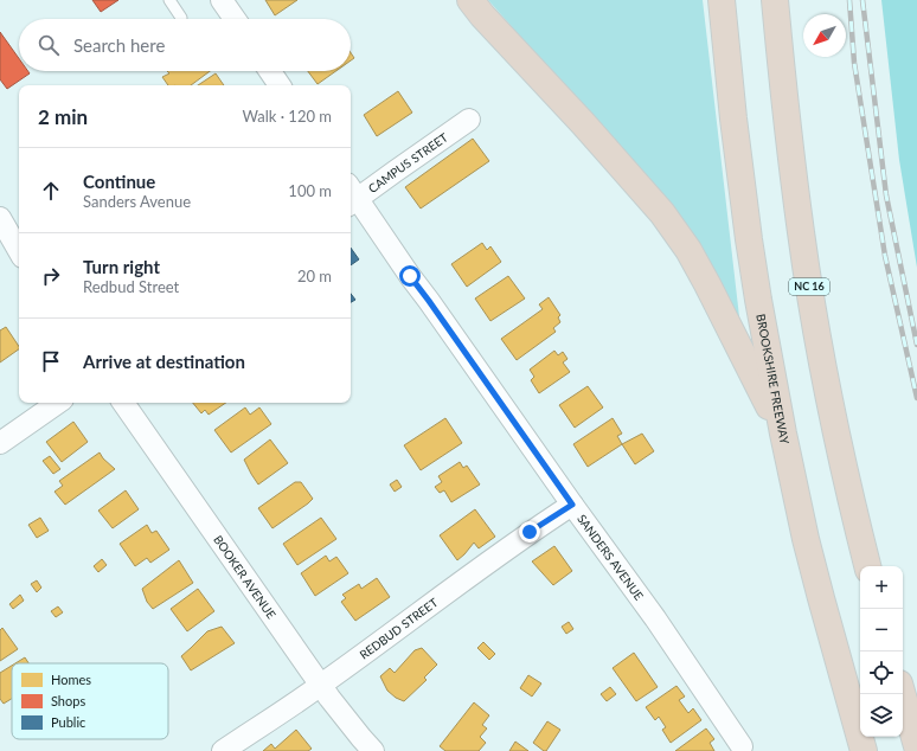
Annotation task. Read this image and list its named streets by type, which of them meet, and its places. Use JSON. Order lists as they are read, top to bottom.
{
  "streets": {
    "highway": ["NC 16", "BROOKSHIRE FREEWAY"],
    "street": [
      "CAMPUS STREET",
      "SANDERS AVENUE",
      "BOOKER AVENUE",
      "REDBUD STREET"
    ]
  },
  "crossings": [
    ["CAMPUS STREET", "SANDERS AVENUE"],
    ["SANDERS AVENUE", "REDBUD STREET"],
    ["BOOKER AVENUE", "REDBUD STREET"]
  ],
  "legend": ["Homes", "Shops", "Public"],
  "north": "bottom left",
  "page": {
    "search": "Search here",
    "heading": ["2 min", "Walk · 120 m"],
    "list": [
      ["Continue", "Sanders Avenue", "100 m"],
      ["Turn right", "Redbud Street", "20 m"],
      "Arrive at destination"
    ],
    "map_buttons": ["+", "−"]
  }
}
